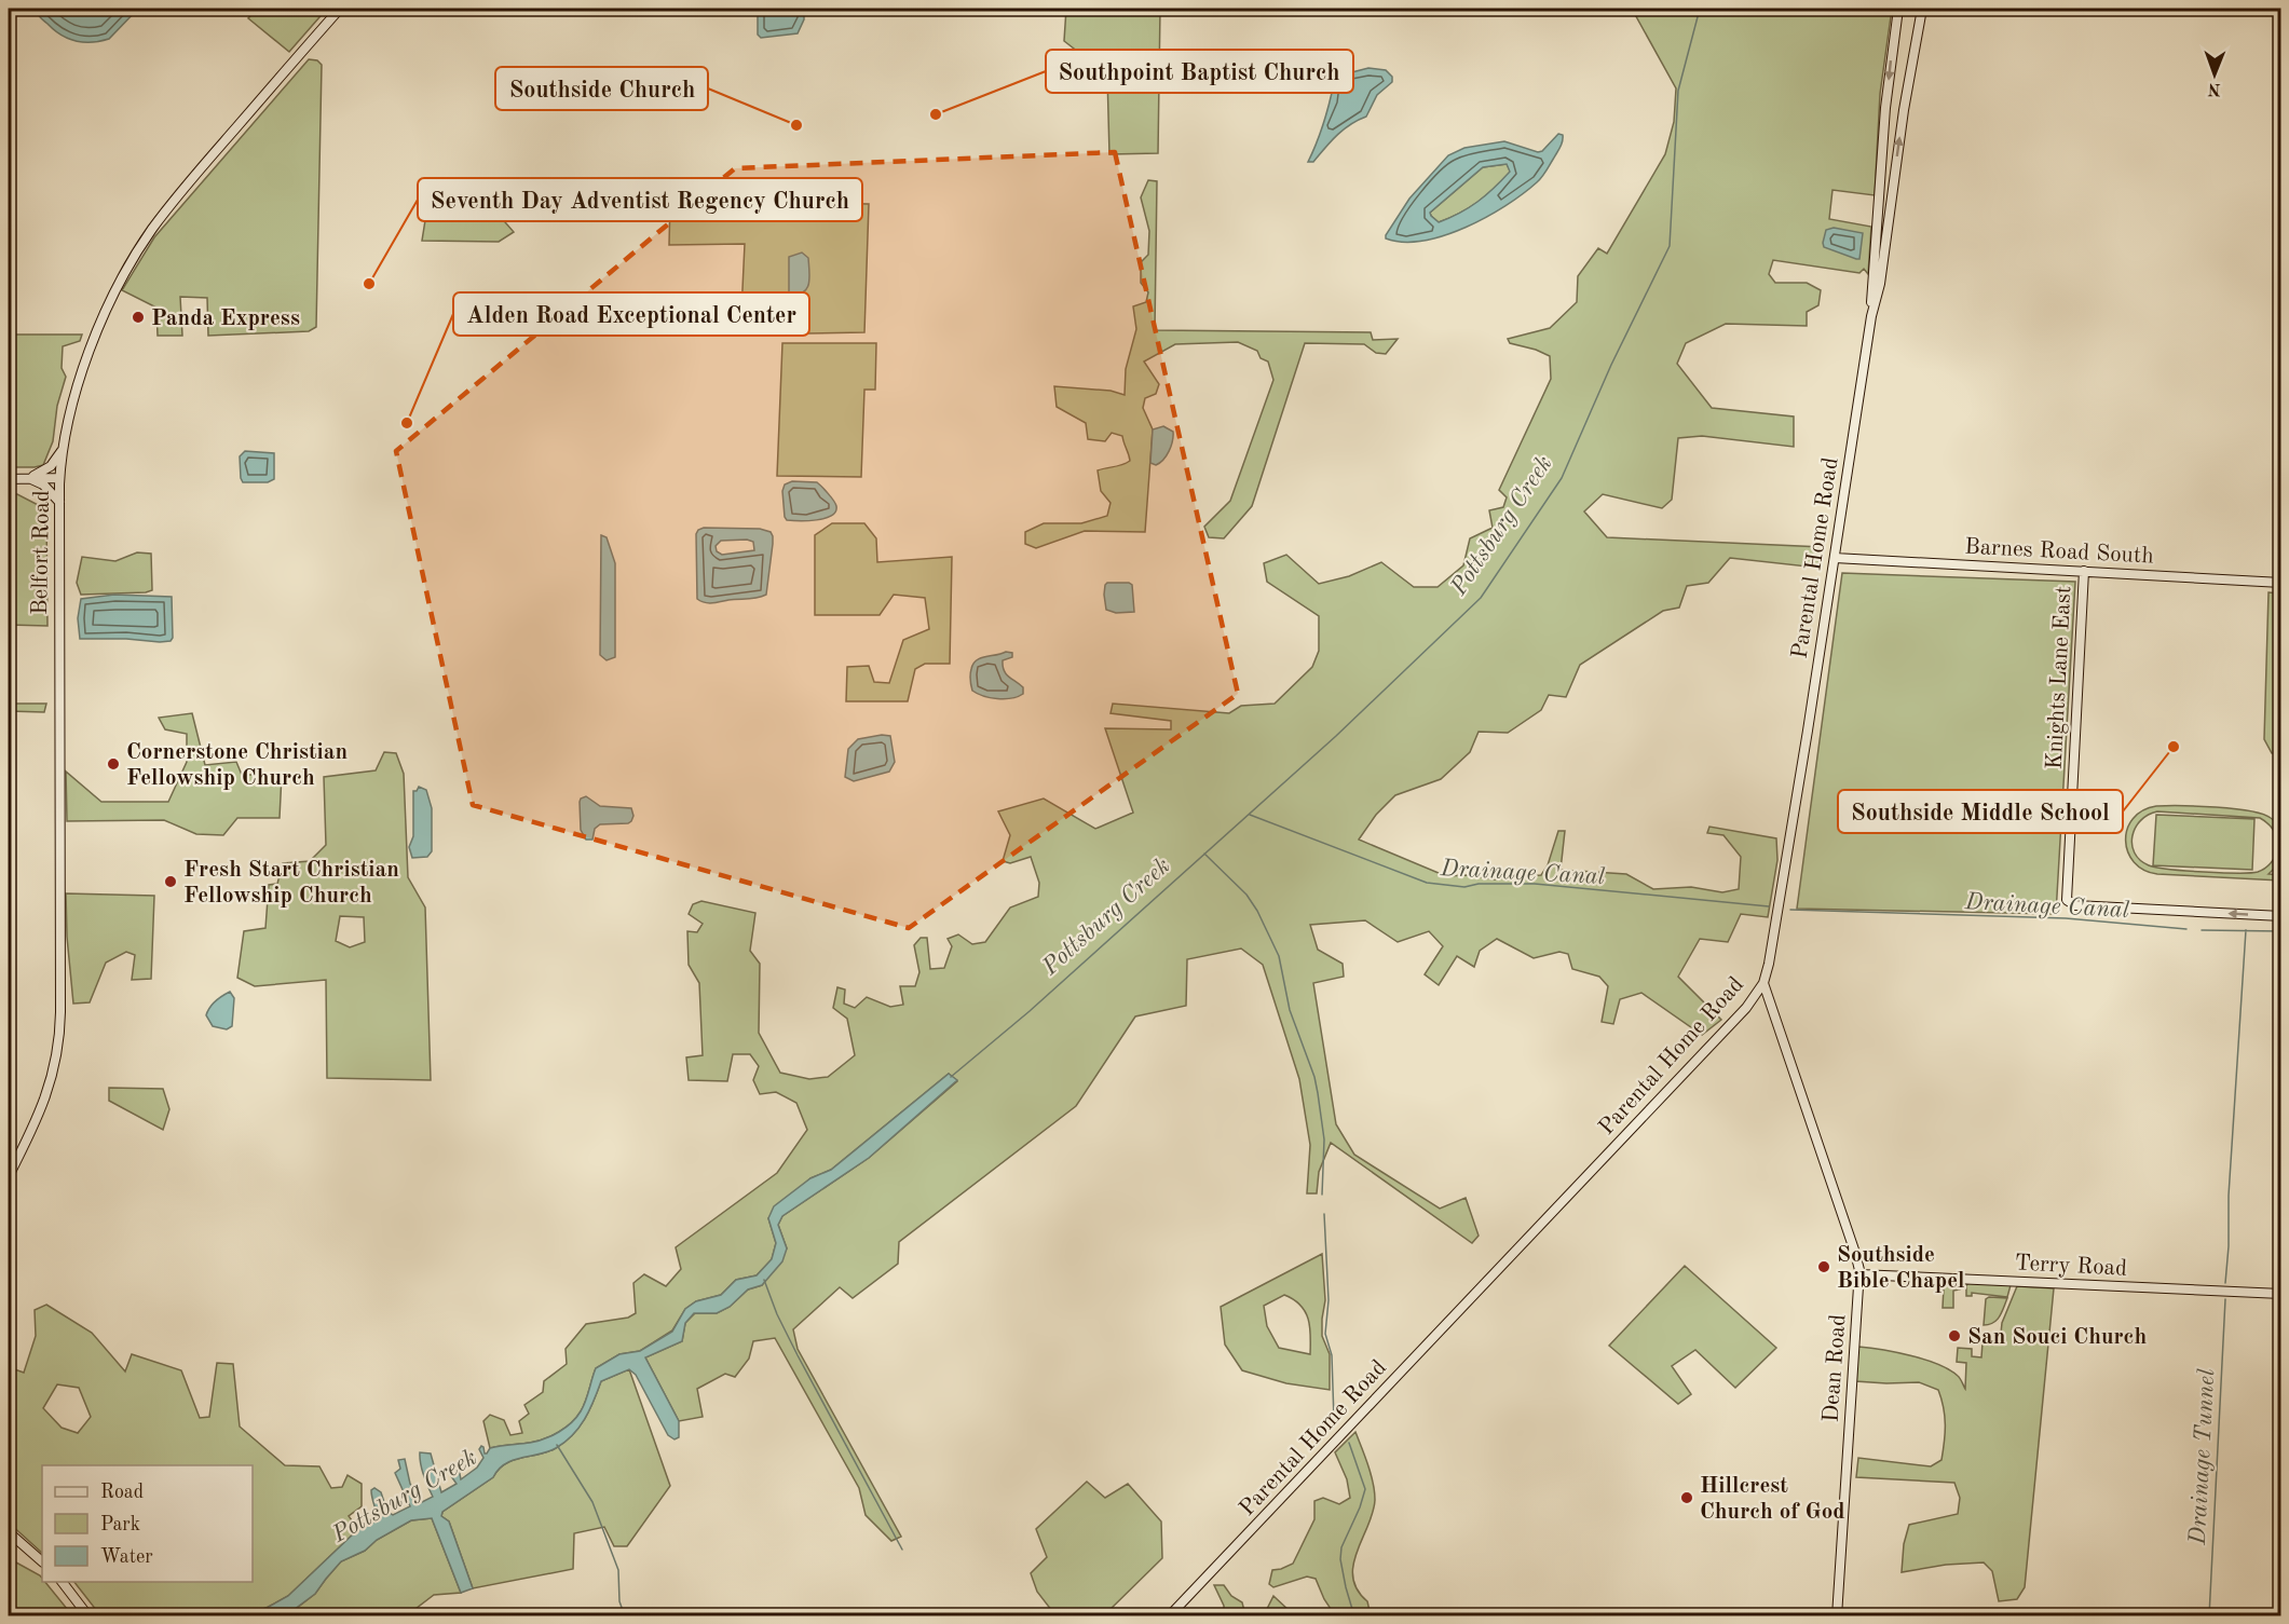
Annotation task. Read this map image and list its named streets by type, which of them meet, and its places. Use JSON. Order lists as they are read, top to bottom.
{
  "streets": {
    "street": [
      "Barnes Road South",
      "Belfort Road",
      "Parental Home Road",
      "Knights Lane East",
      "Terry Road",
      "Dean Road"
    ]
  },
  "crossings": [
    ["Barnes Road South", "Parental Home Road"],
    ["Barnes Road South", "Knights Lane East"],
    ["Parental Home Road", "Dean Road"],
    ["Terry Road", "Dean Road"]
  ],
  "water": ["Pottsburg Creek", "Drainage Canal", "Drainage Tunnel"],
  "places": [
    "Southpoint Baptist Church",
    "Southside Church",
    "Seventh Day Adventist Regency Church",
    "Panda Express",
    "Alden Road Exceptional Center",
    "Southside Middle School",
    "Cornerstone Christian Fellowship Church",
    "Fresh Start Christian Fellowship Church",
    "Southside Bible Chapel",
    "San Souci Church",
    "Hillcrest Church of God"
  ],
  "legend": ["Road", "Park", "Water"],
  "north": "bottom"
}
